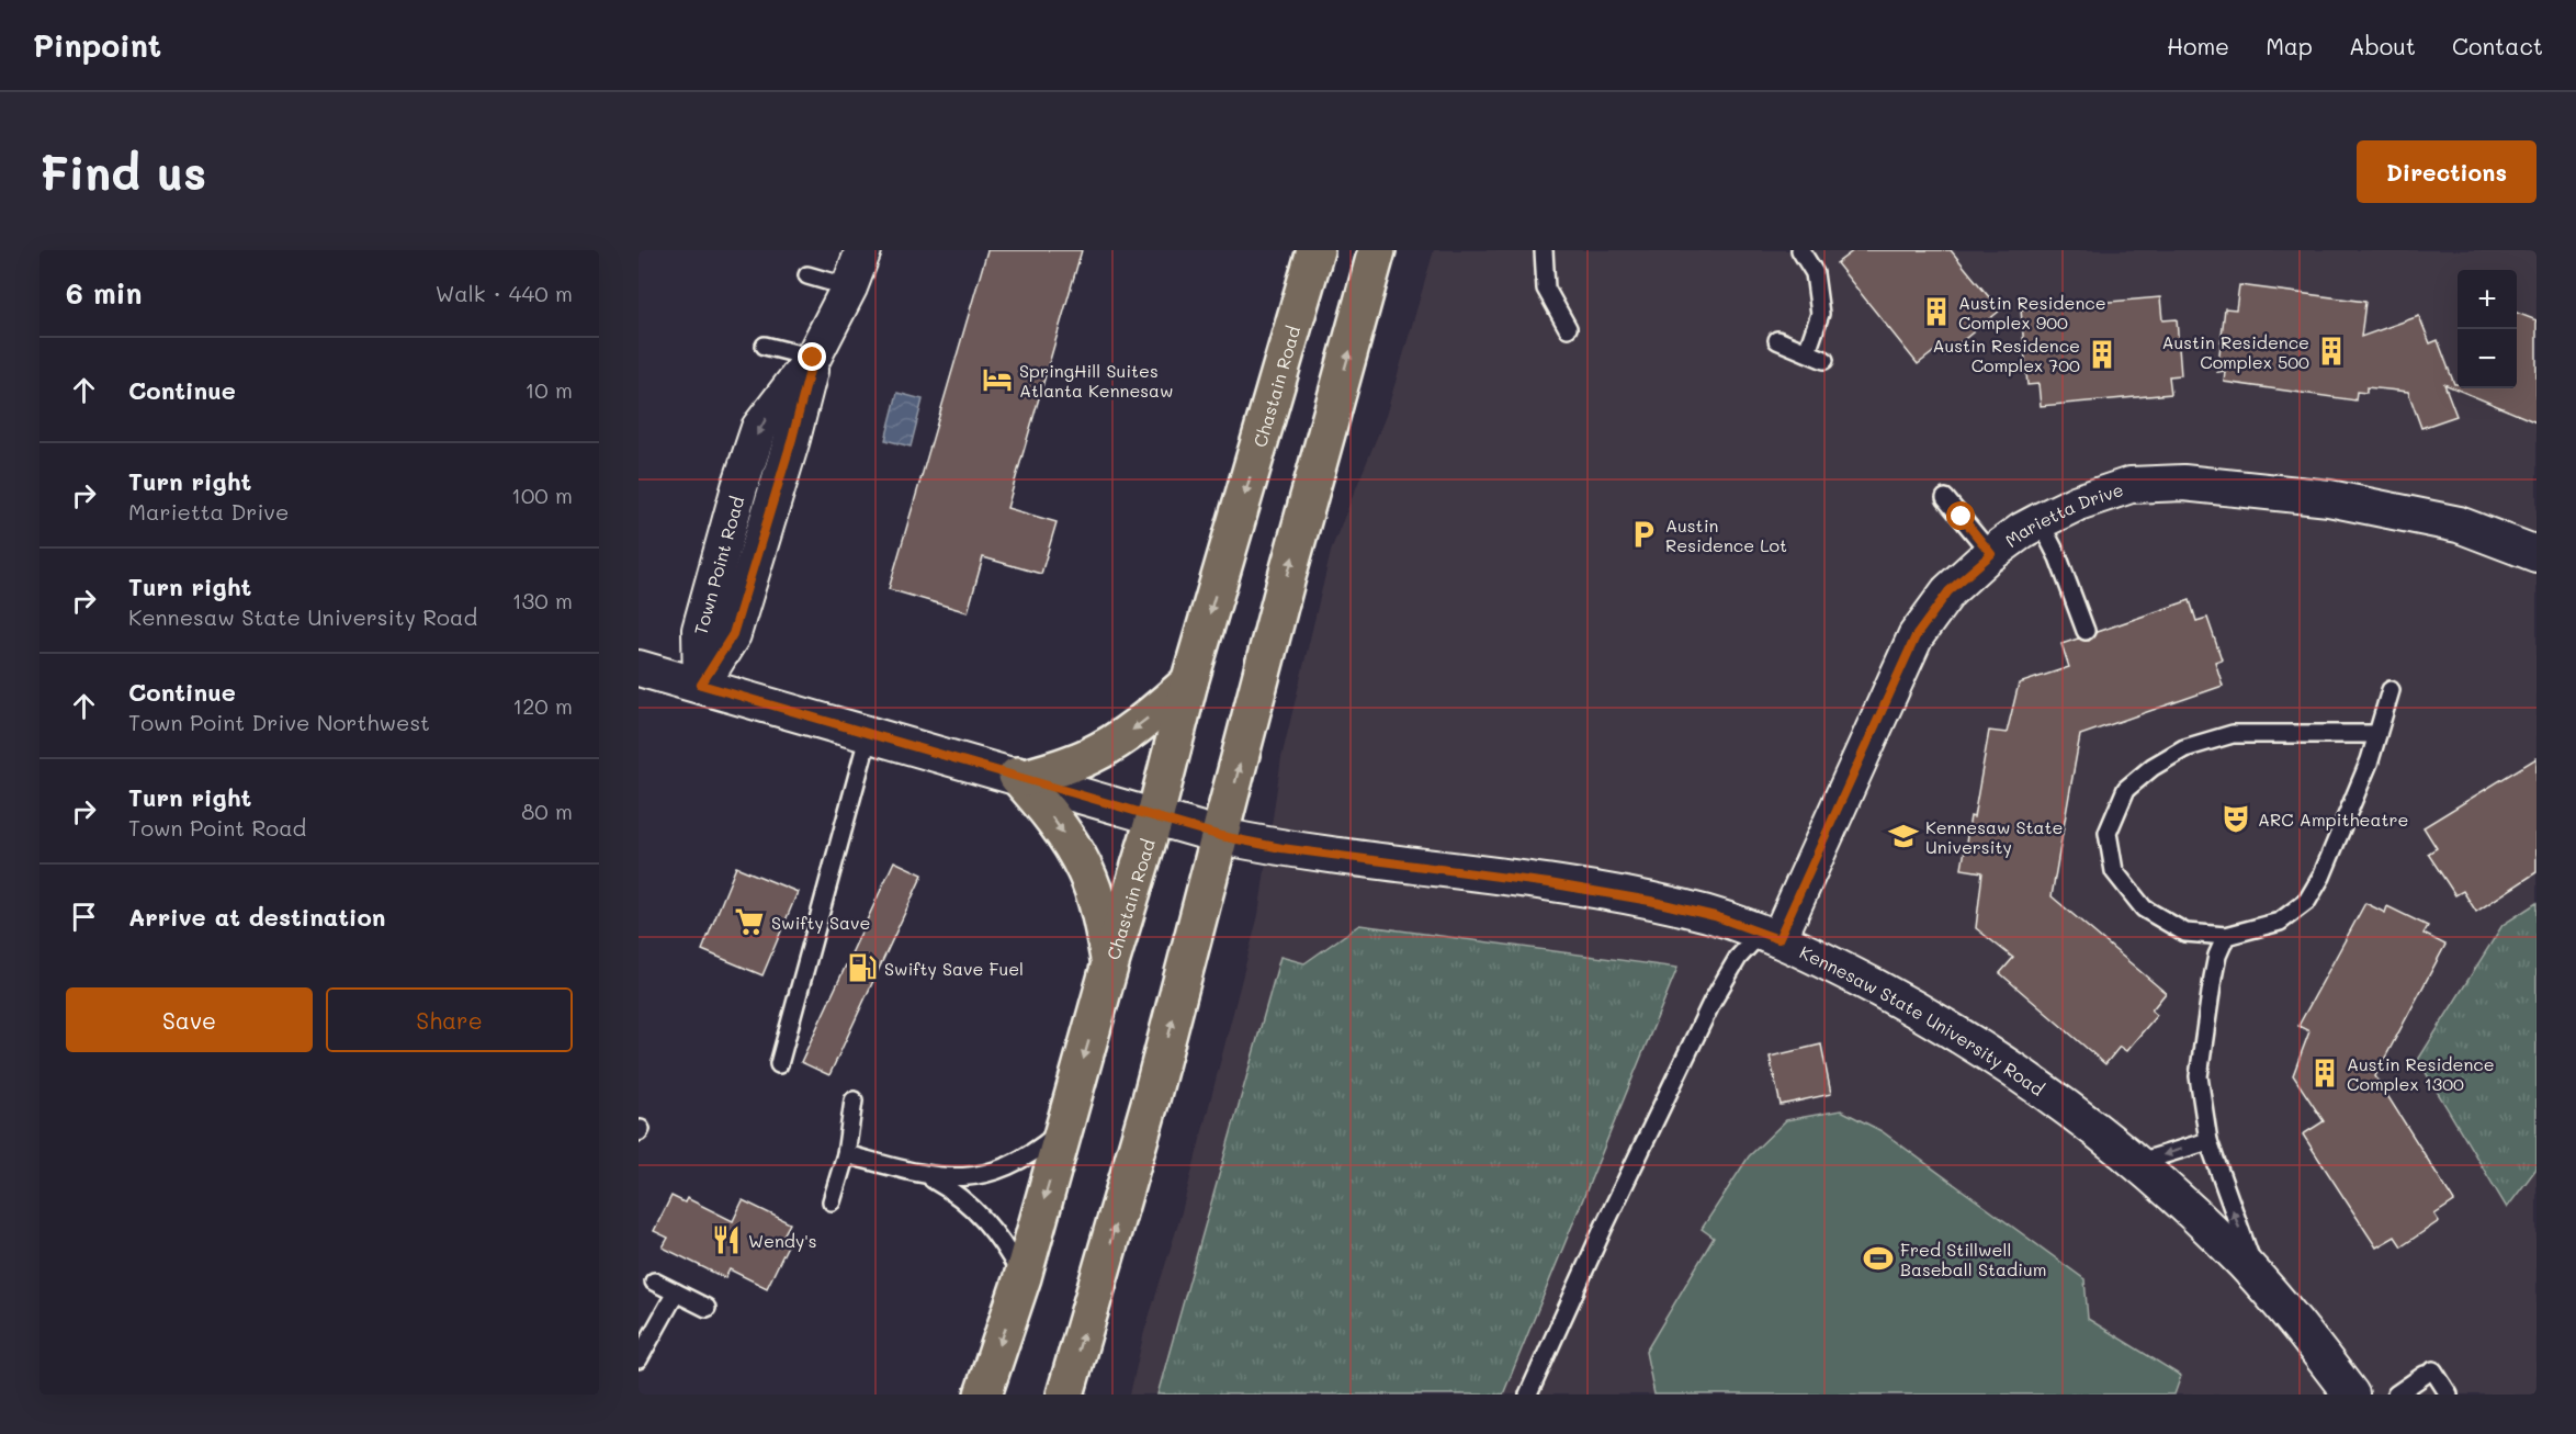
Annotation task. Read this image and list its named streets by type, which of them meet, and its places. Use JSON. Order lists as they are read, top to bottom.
{
  "streets": {
    "main road": ["Chastain Road"],
    "street": ["Marietta Drive", "Town Point Road", "Kennesaw State University Road"]
  },
  "crossings": [
    ["Chastain Road", "Kennesaw State University Road"],
    ["Marietta Drive", "Kennesaw State University Road"],
    ["Town Point Road", "Kennesaw State University Road"]
  ],
  "places": {
    "building": [
      "Austin Residence Complex 900",
      "Austin Residence Complex 500",
      "Austin Residence Complex 700",
      "Austin Residence Complex 1300"
    ],
    "hotel": ["SpringHill Suites Atlanta Kennesaw"],
    "parking": ["Austin Residence Lot"],
    "theatre": ["ARC Ampitheatre"],
    "school or university": ["Kennesaw State University"],
    "supermarket": ["Swifty Save"],
    "fuel station": ["Swifty Save Fuel"],
    "restaurant": ["Wendy's"],
    "sports": ["Fred Stillwell Baseball Stadium"]
  },
  "page": {
    "header": "Pinpoint",
    "nav": [
      "Home",
      "Map",
      "About",
      "Contact"
    ],
    "buttons": [
      "Directions",
      ["Save", "Share"]
    ],
    "title": "Find us",
    "heading": ["6 min", "Walk · 440 m"],
    "map_buttons": ["+", "−"],
    "list": [
      ["Continue", "10 m"],
      ["Turn right", "Marietta Drive", "100 m"],
      ["Turn right", "Kennesaw State University Road", "130 m"],
      ["Continue", "Town Point Drive Northwest", "120 m"],
      ["Turn right", "Town Point Road", "80 m"],
      "Arrive at destination"
    ]
  }
}
